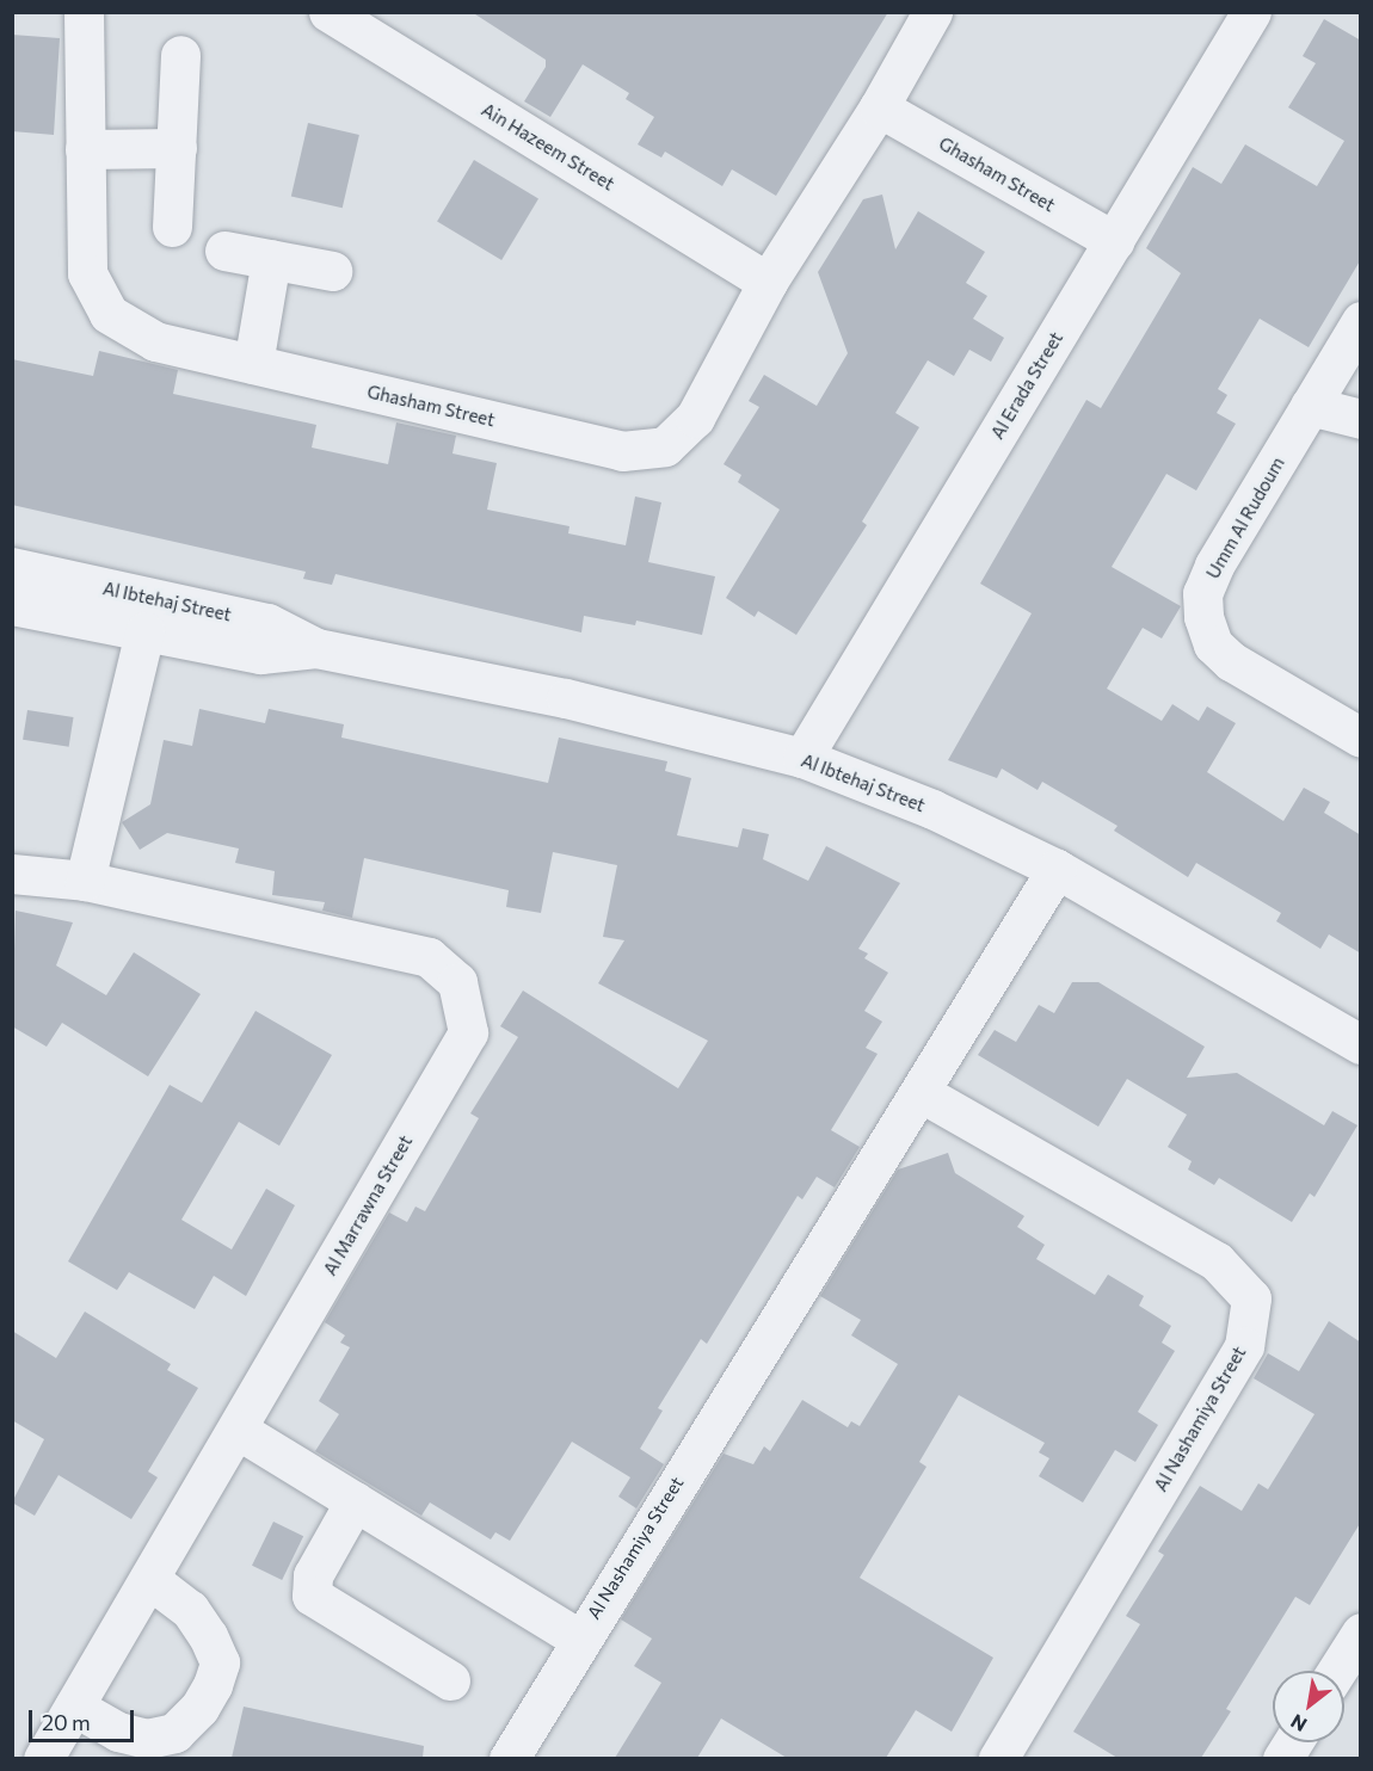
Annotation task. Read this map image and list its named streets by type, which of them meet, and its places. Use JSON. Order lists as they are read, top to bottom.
{
  "streets": {
    "street": [
      "Ain Hazeem Street",
      "Ghasham Street",
      "Al Erada Street",
      "Umm Al Rudoum",
      "Al Ibtehaj Street",
      "Al Marrawna Street",
      "Al Nashamiya Street"
    ]
  },
  "crossings": [
    ["Ain Hazeem Street", "Ghasham Street"],
    ["Ghasham Street", "Al Erada Street"],
    ["Al Erada Street", "Al Ibtehaj Street"],
    ["Al Ibtehaj Street", "Al Nashamiya Street"],
    ["Al Marrawna Street", "Al Nashamiya Street"]
  ],
  "scale_bar": "20 m",
  "north": "bottom left"
}
